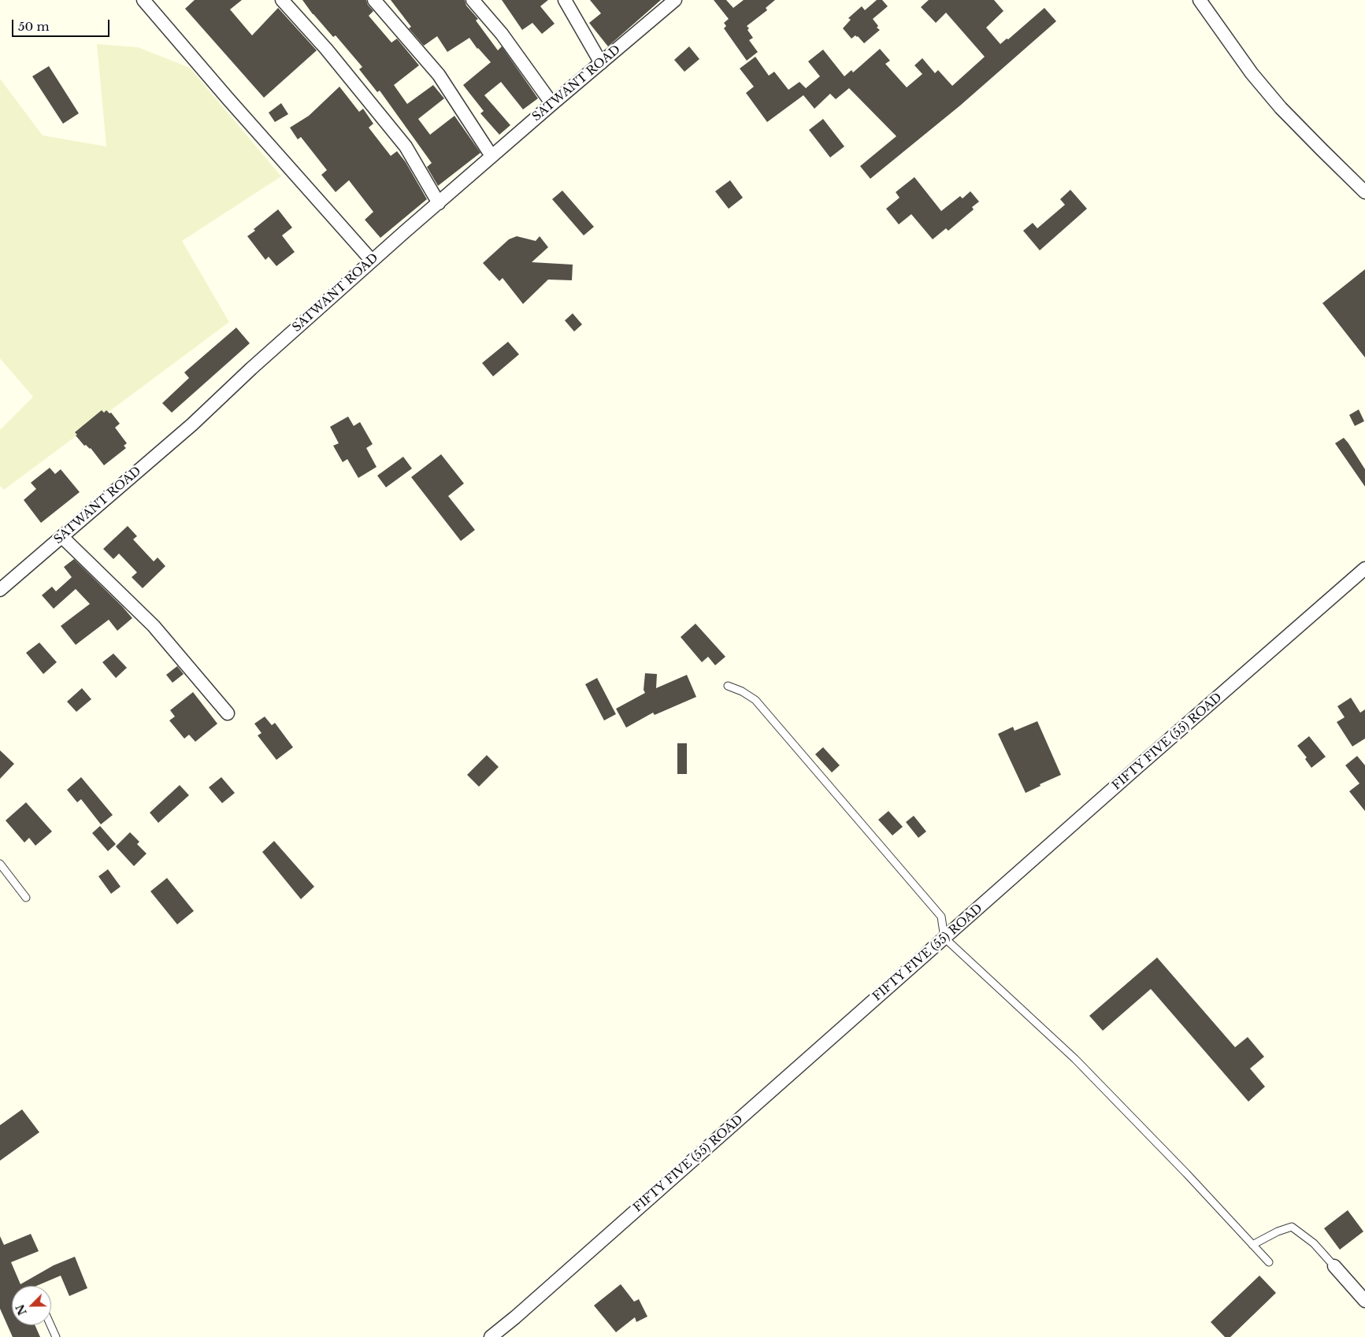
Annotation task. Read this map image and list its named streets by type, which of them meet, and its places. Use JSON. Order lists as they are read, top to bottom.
{
  "streets": {
    "street": ["SATWANT ROAD", "FIFTY FIVE (55) ROAD"]
  },
  "scale_bar": "50 m",
  "north": "bottom left"
}
